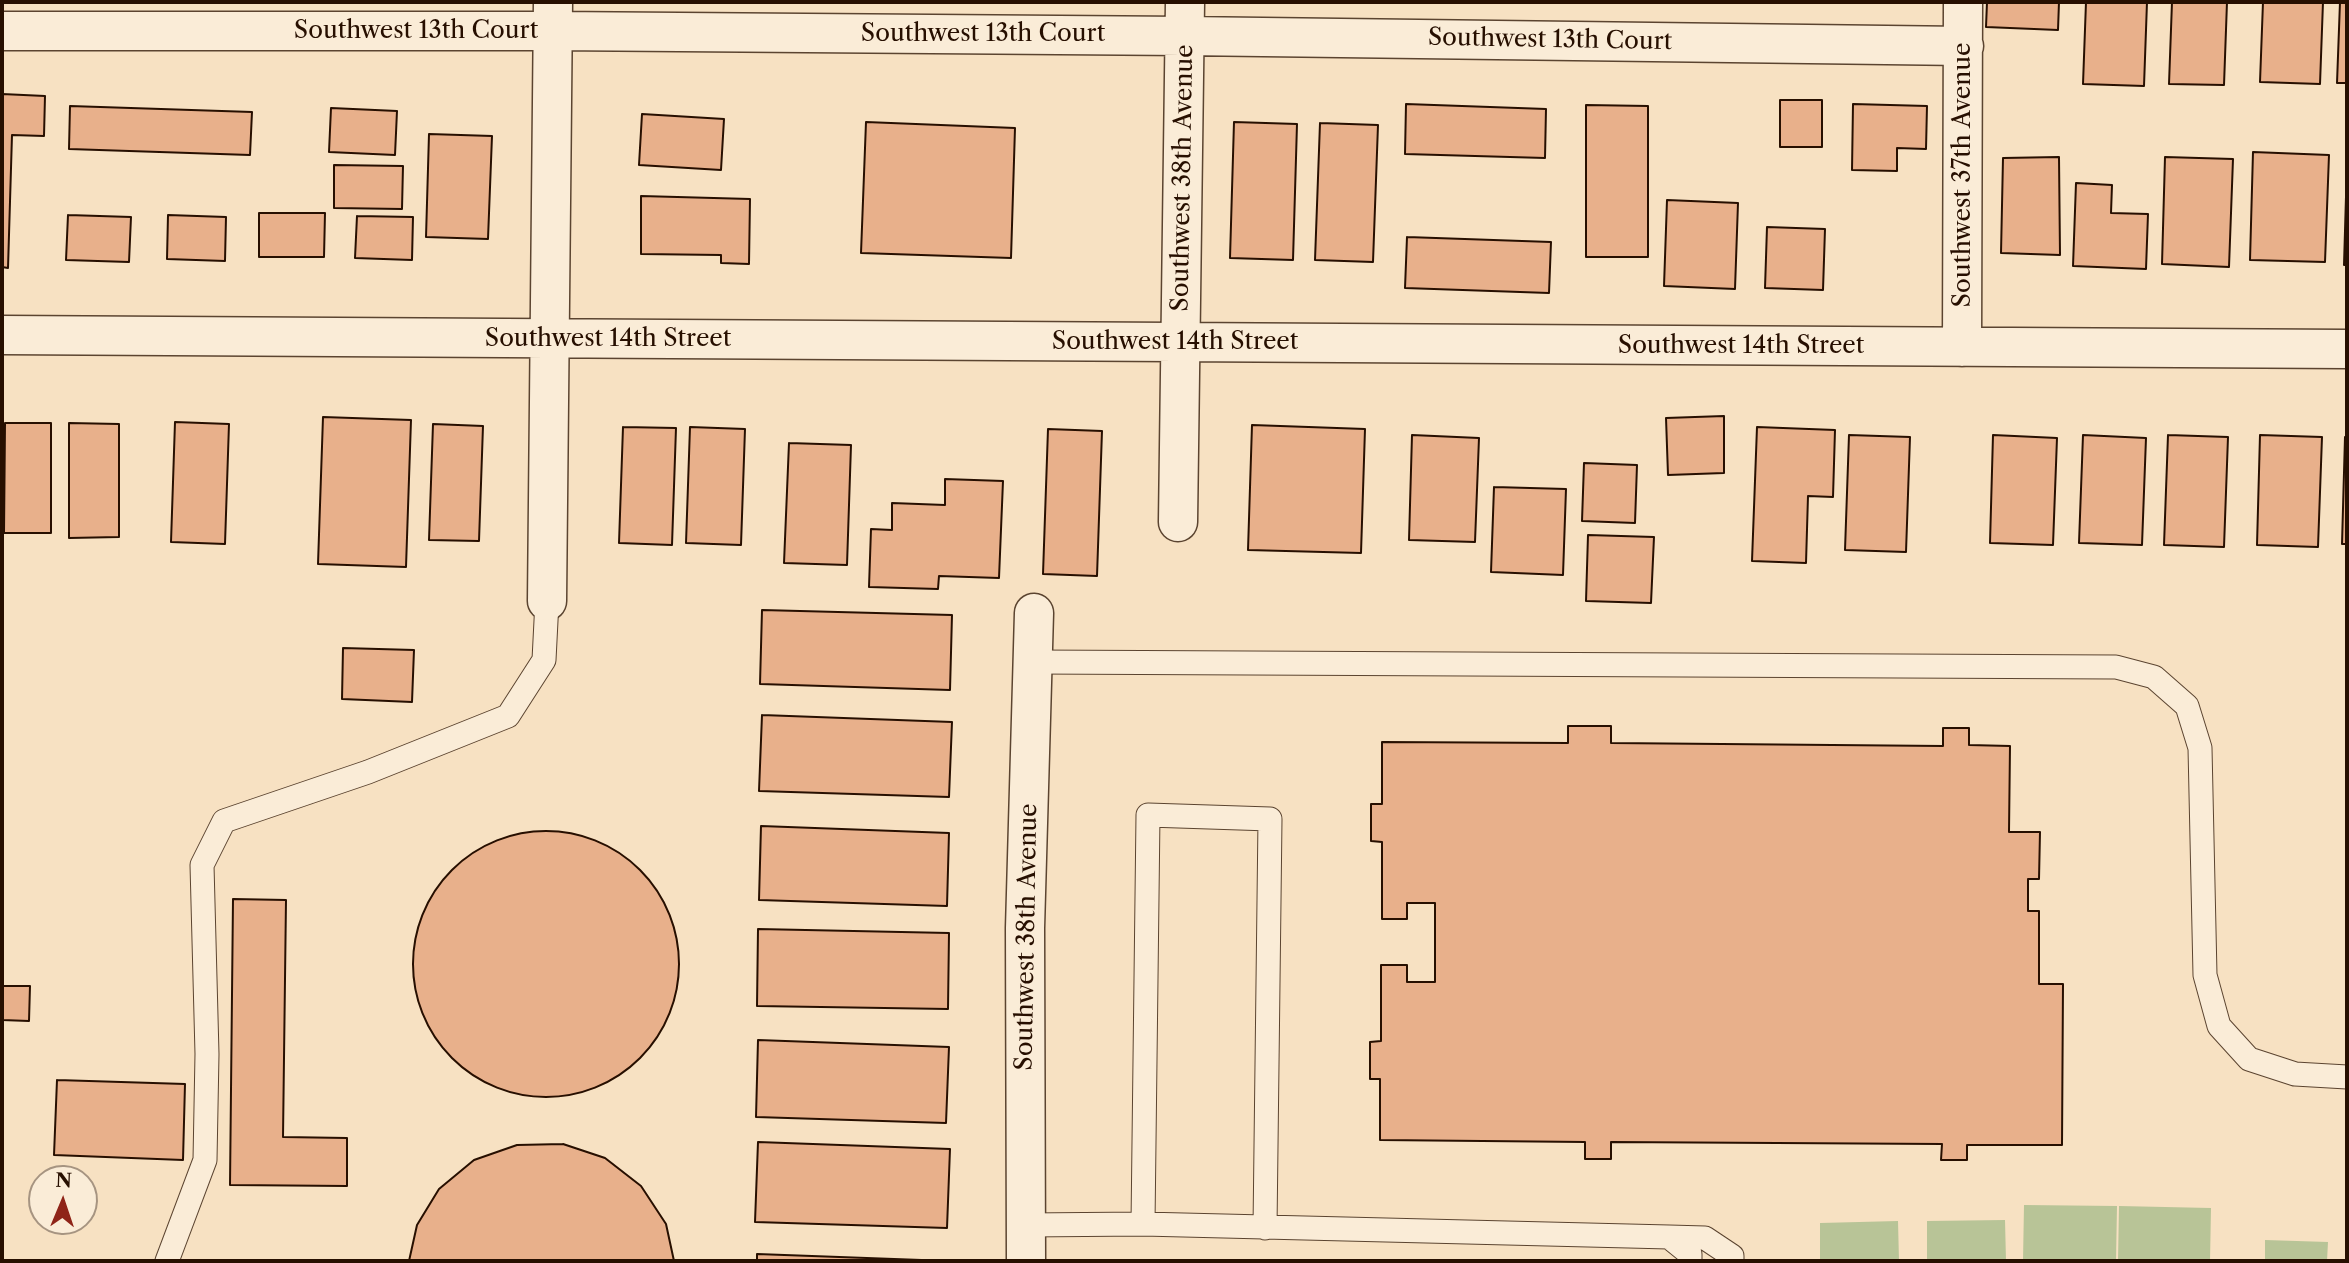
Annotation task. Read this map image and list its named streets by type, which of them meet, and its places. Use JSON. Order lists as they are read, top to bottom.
{
  "streets": {
    "street": [
      "Southwest 13th Court",
      "Southwest 37th Avenue",
      "Southwest 38th Avenue",
      "Southwest 14th Street"
    ]
  },
  "crossings": [
    ["Southwest 13th Court", "Southwest 37th Avenue"],
    ["Southwest 13th Court", "Southwest 38th Avenue"],
    ["Southwest 37th Avenue", "Southwest 14th Street"],
    ["Southwest 38th Avenue", "Southwest 14th Street"]
  ],
  "north": "top"
}
